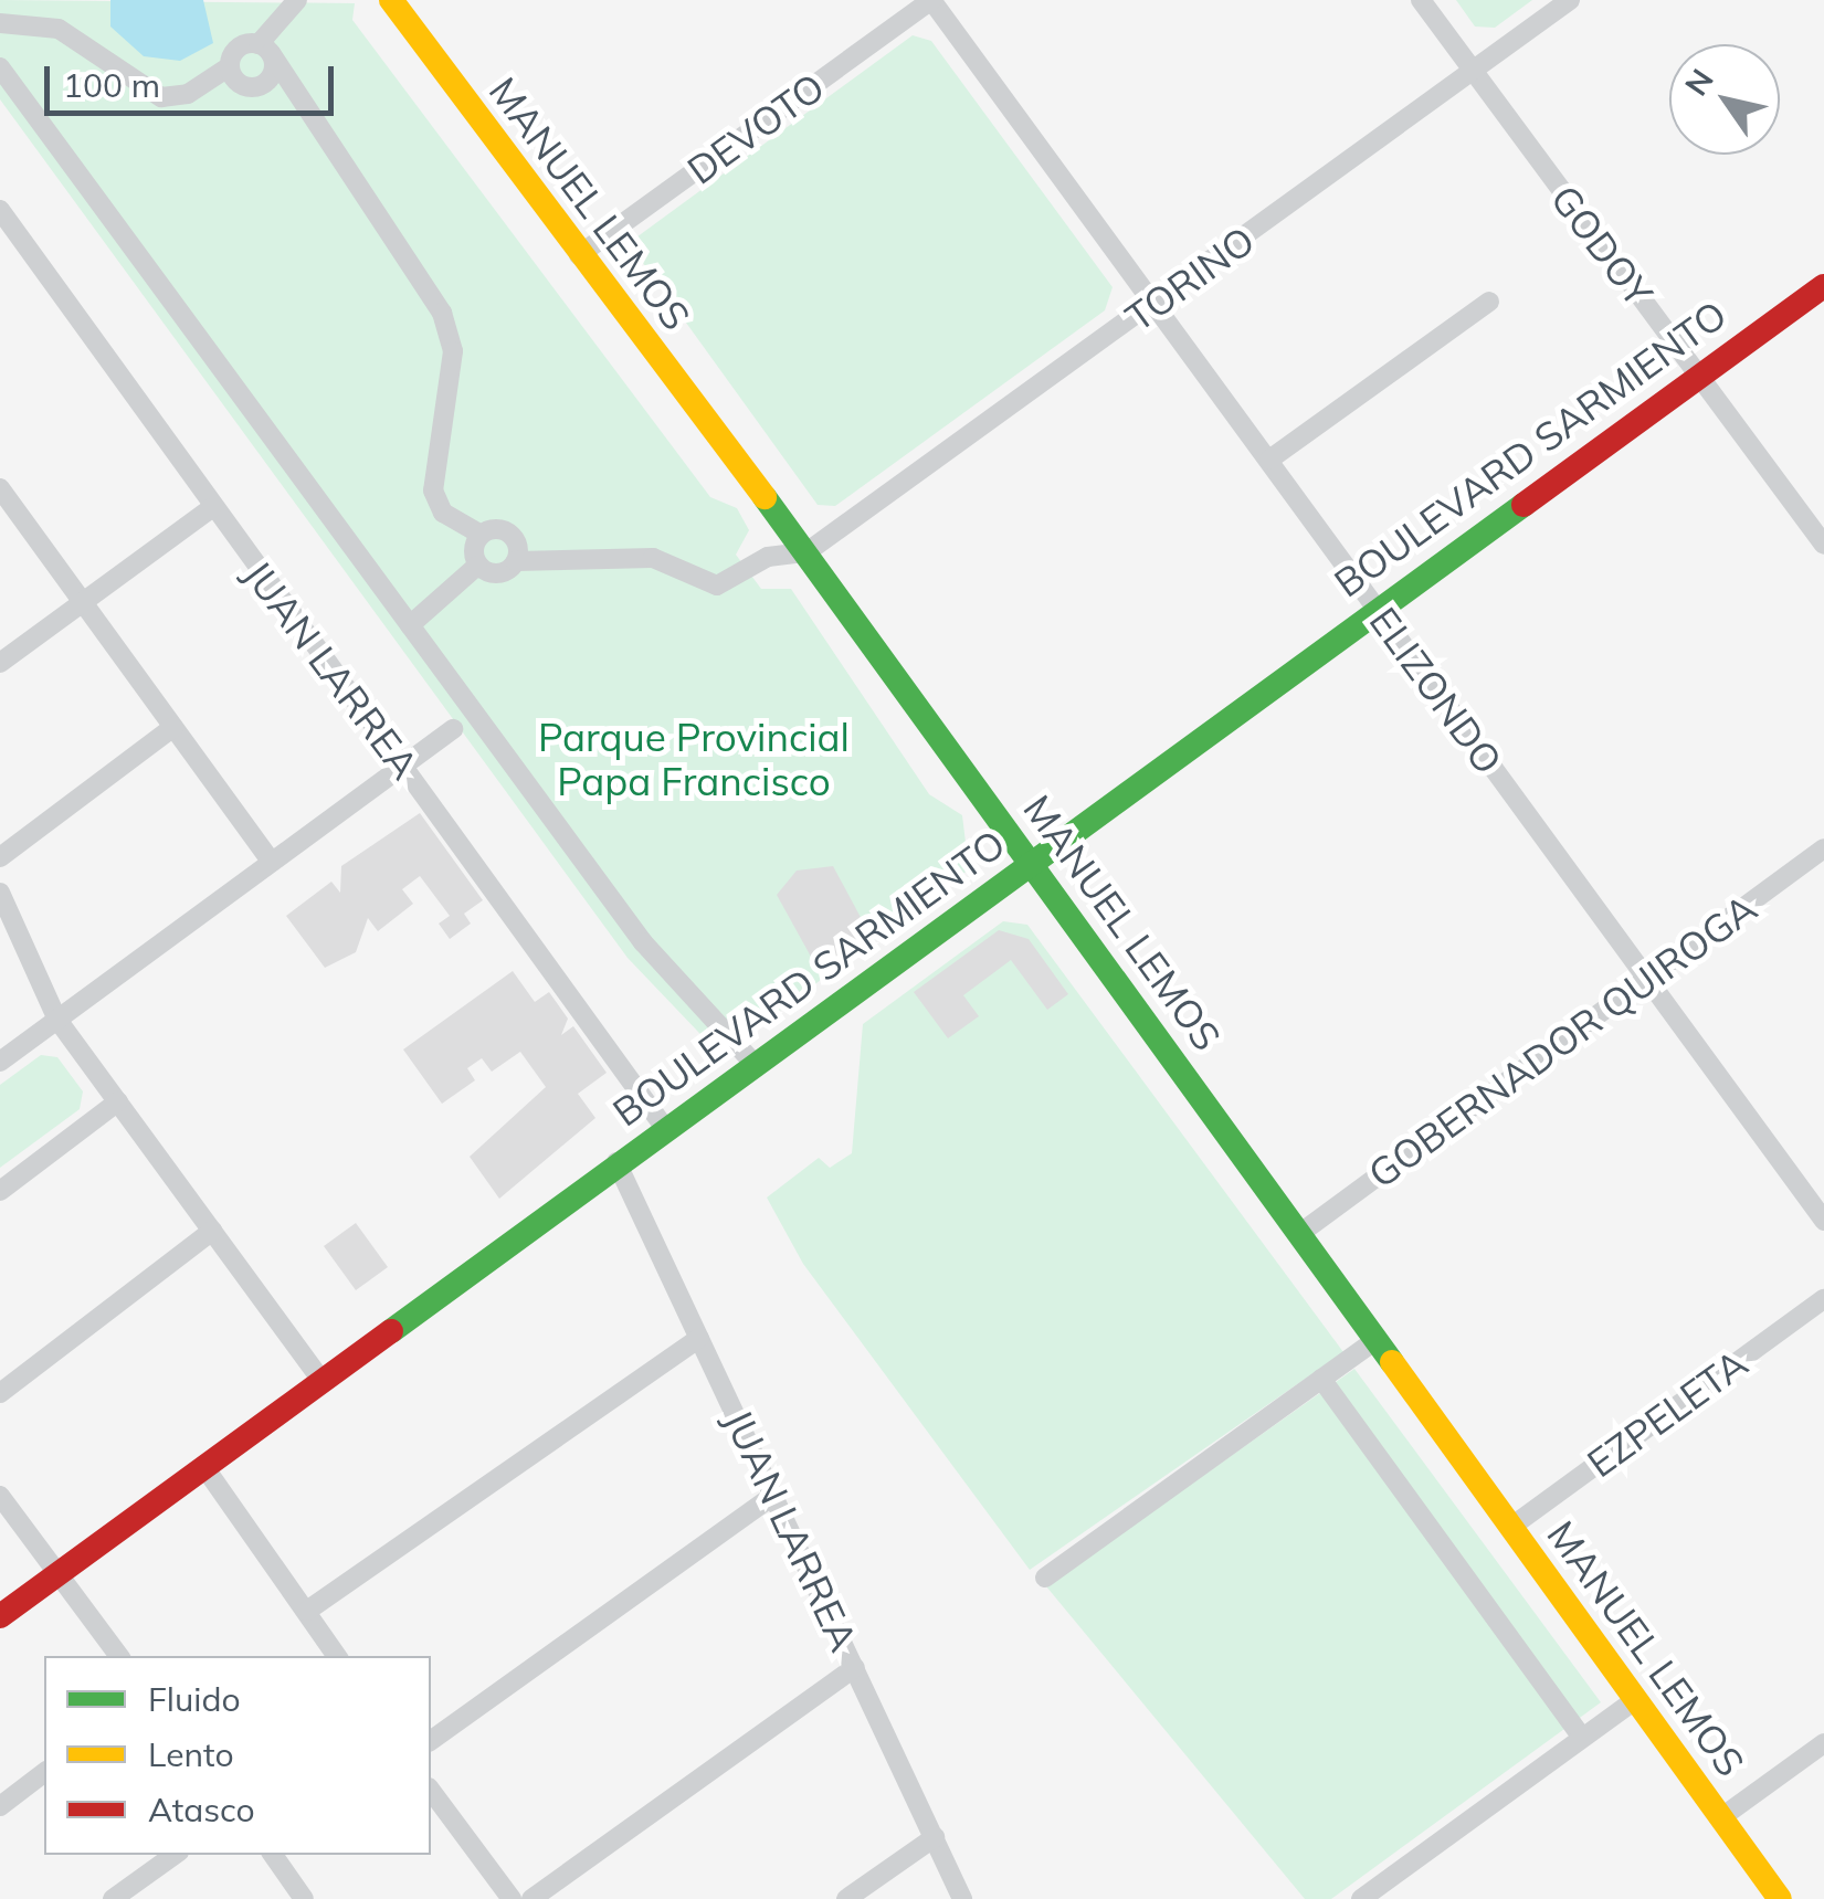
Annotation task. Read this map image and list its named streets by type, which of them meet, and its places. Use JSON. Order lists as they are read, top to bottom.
{
  "streets": {
    "main road": ["MANUEL LEMOS", "BOULEVARD SARMIENTO"],
    "street": [
      "DEVOTO",
      "GODOY",
      "TORINO",
      "JUAN LARREA",
      "ELIZONDO",
      "GOBERNADOR QUIROGA",
      "EZPELETA"
    ]
  },
  "crossings": [
    ["DEVOTO", "MANUEL LEMOS"],
    ["DEVOTO", "ELIZONDO"],
    ["MANUEL LEMOS", "TORINO"],
    ["MANUEL LEMOS", "BOULEVARD SARMIENTO"],
    ["MANUEL LEMOS", "GOBERNADOR QUIROGA"],
    ["MANUEL LEMOS", "EZPELETA"],
    ["GODOY", "TORINO"],
    ["GODOY", "BOULEVARD SARMIENTO"],
    ["TORINO", "ELIZONDO"],
    ["BOULEVARD SARMIENTO", "JUAN LARREA"],
    ["BOULEVARD SARMIENTO", "ELIZONDO"],
    ["ELIZONDO", "GOBERNADOR QUIROGA"]
  ],
  "parks": ["Parque Provincial Papa Francisco"],
  "legend": ["Fluido", "Lento", "Atasco"],
  "scale_bar": "100 m",
  "north": "top left"
}
